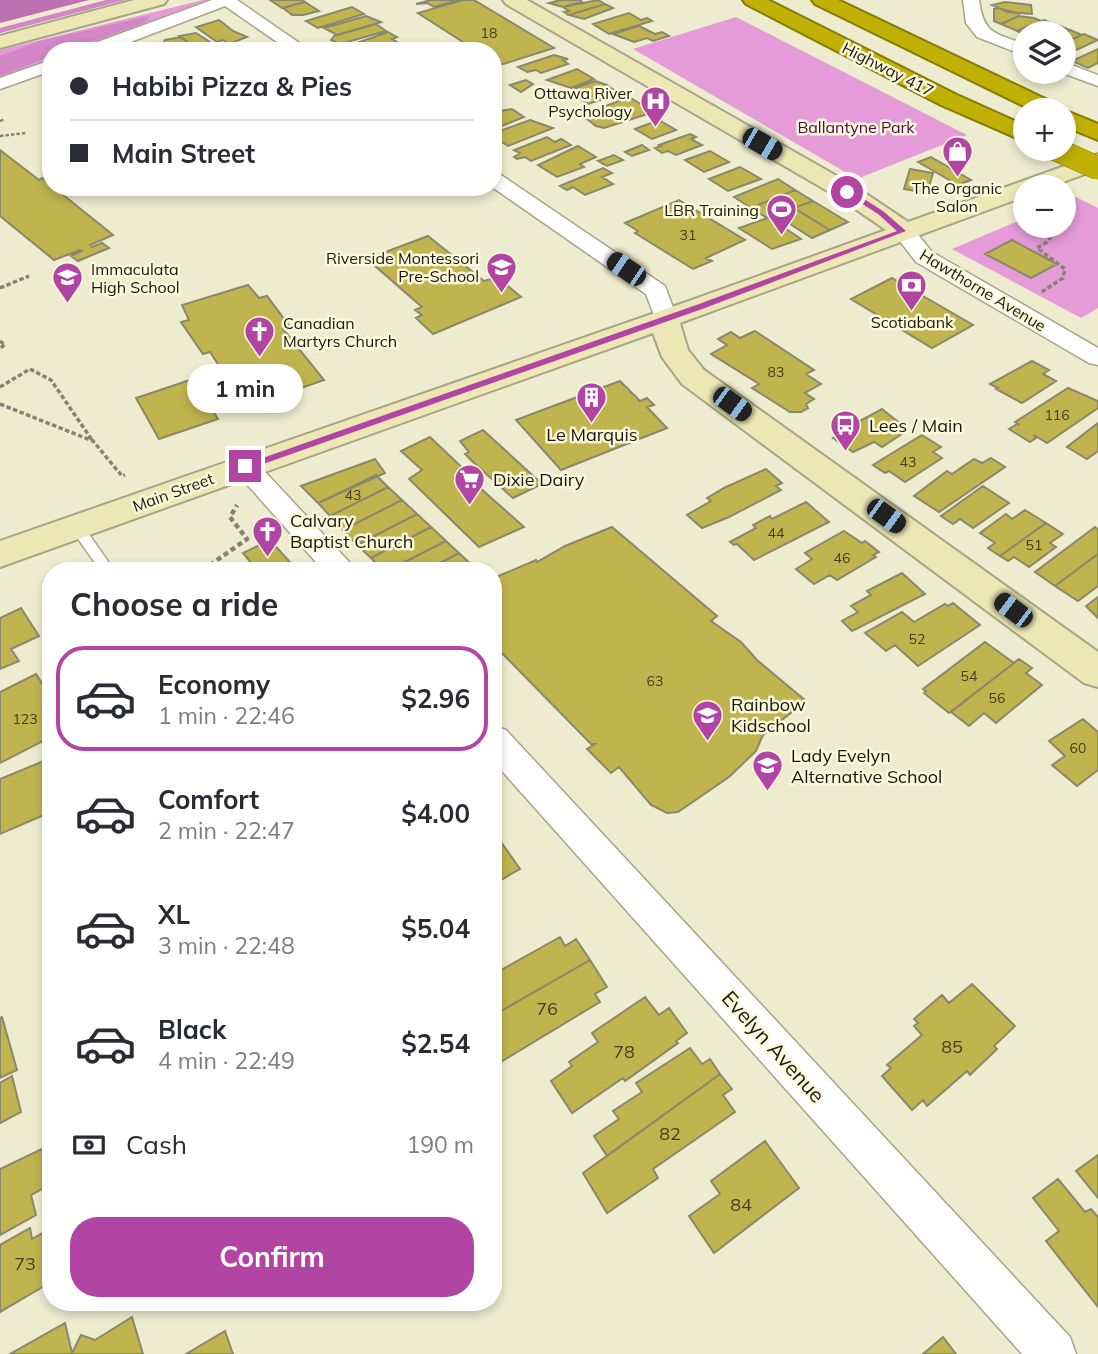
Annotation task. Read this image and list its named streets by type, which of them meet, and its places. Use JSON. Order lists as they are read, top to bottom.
{
  "streets": {
    "highway": ["Highway 417"],
    "main road": ["Hawthorne Avenue", "Main Street"],
    "street": ["Evelyn Avenue"]
  },
  "crossings": [
    ["Hawthorne Avenue", "Main Street"]
  ],
  "parks": ["Ballantyne Park"],
  "places": {
    "hospital": ["Ottawa River Psychology"],
    "shop": ["The Organic Salon"],
    "sports": ["LBR Training"],
    "school or university": [
      "Riverside Montessori Pre-School",
      "Immaculata High School",
      "Rainbow Kidschool",
      "Lady Evelyn Alternative School"
    ],
    "bank": ["Scotiabank"],
    "church": ["Canadian Martyrs Church", "Calvary Baptist Church"],
    "building": ["Le Marquis"],
    "bus stop": ["Lees / Main"],
    "supermarket": ["Dixie Dairy"]
  },
  "house_numbers": [
    "18",
    "31",
    "83",
    "116",
    "43",
    "43",
    "44",
    "51",
    "46",
    "52",
    "54",
    "63",
    "56",
    "123",
    "60",
    "76",
    "85",
    "78",
    "82",
    "84",
    "73"
  ],
  "page": {
    "map_buttons": ["+", "−"],
    "banner": ["Habibi Pizza & Pies", "Main Street"],
    "bubble": "1 min",
    "heading": "Choose a ride",
    "list": [
      {
        "name": "Economy",
        "note": "1 min · 22:46",
        "value": "$2.96"
      },
      {
        "name": "Comfort",
        "note": "2 min · 22:47",
        "value": "$4.00"
      },
      {
        "name": "XL",
        "note": "3 min · 22:48",
        "value": "$5.04"
      },
      {
        "name": "Black",
        "note": "4 min · 22:49",
        "value": "$2.54"
      }
    ],
    "pay": ["Cash", "190 m"],
    "buttons": "Confirm"
  }
}
